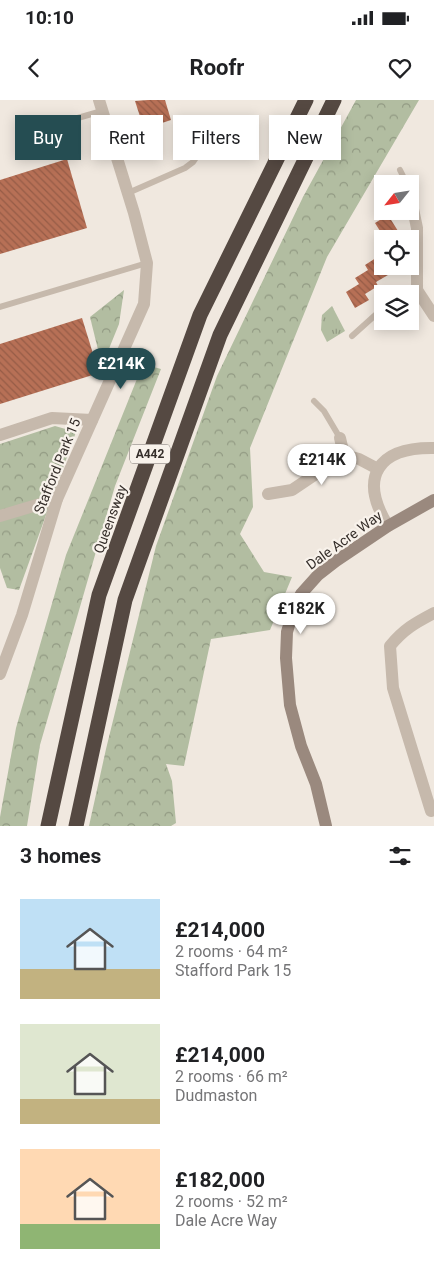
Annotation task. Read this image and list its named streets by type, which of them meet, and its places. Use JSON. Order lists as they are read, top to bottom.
{
  "streets": {
    "highway": ["A442", "Queensway"],
    "street": ["Stafford Park 15", "Dale Acre Way"]
  },
  "north": "bottom left",
  "page": {
    "status": "10:10",
    "header": "Roofr",
    "chip": [
      "Buy",
      "Rent",
      "Filters",
      "New"
    ],
    "price": ["£214K", "£214K", "£182K"],
    "heading": "3 homes",
    "list": [
      {
        "name": "£214,000",
        "note": "2 rooms · 64 m² · Stafford Park 15"
      },
      {
        "name": "£214,000",
        "note": "2 rooms · 66 m² · Dudmaston"
      },
      {
        "name": "£182,000",
        "note": "2 rooms · 52 m² · Dale Acre Way"
      }
    ]
  }
}
